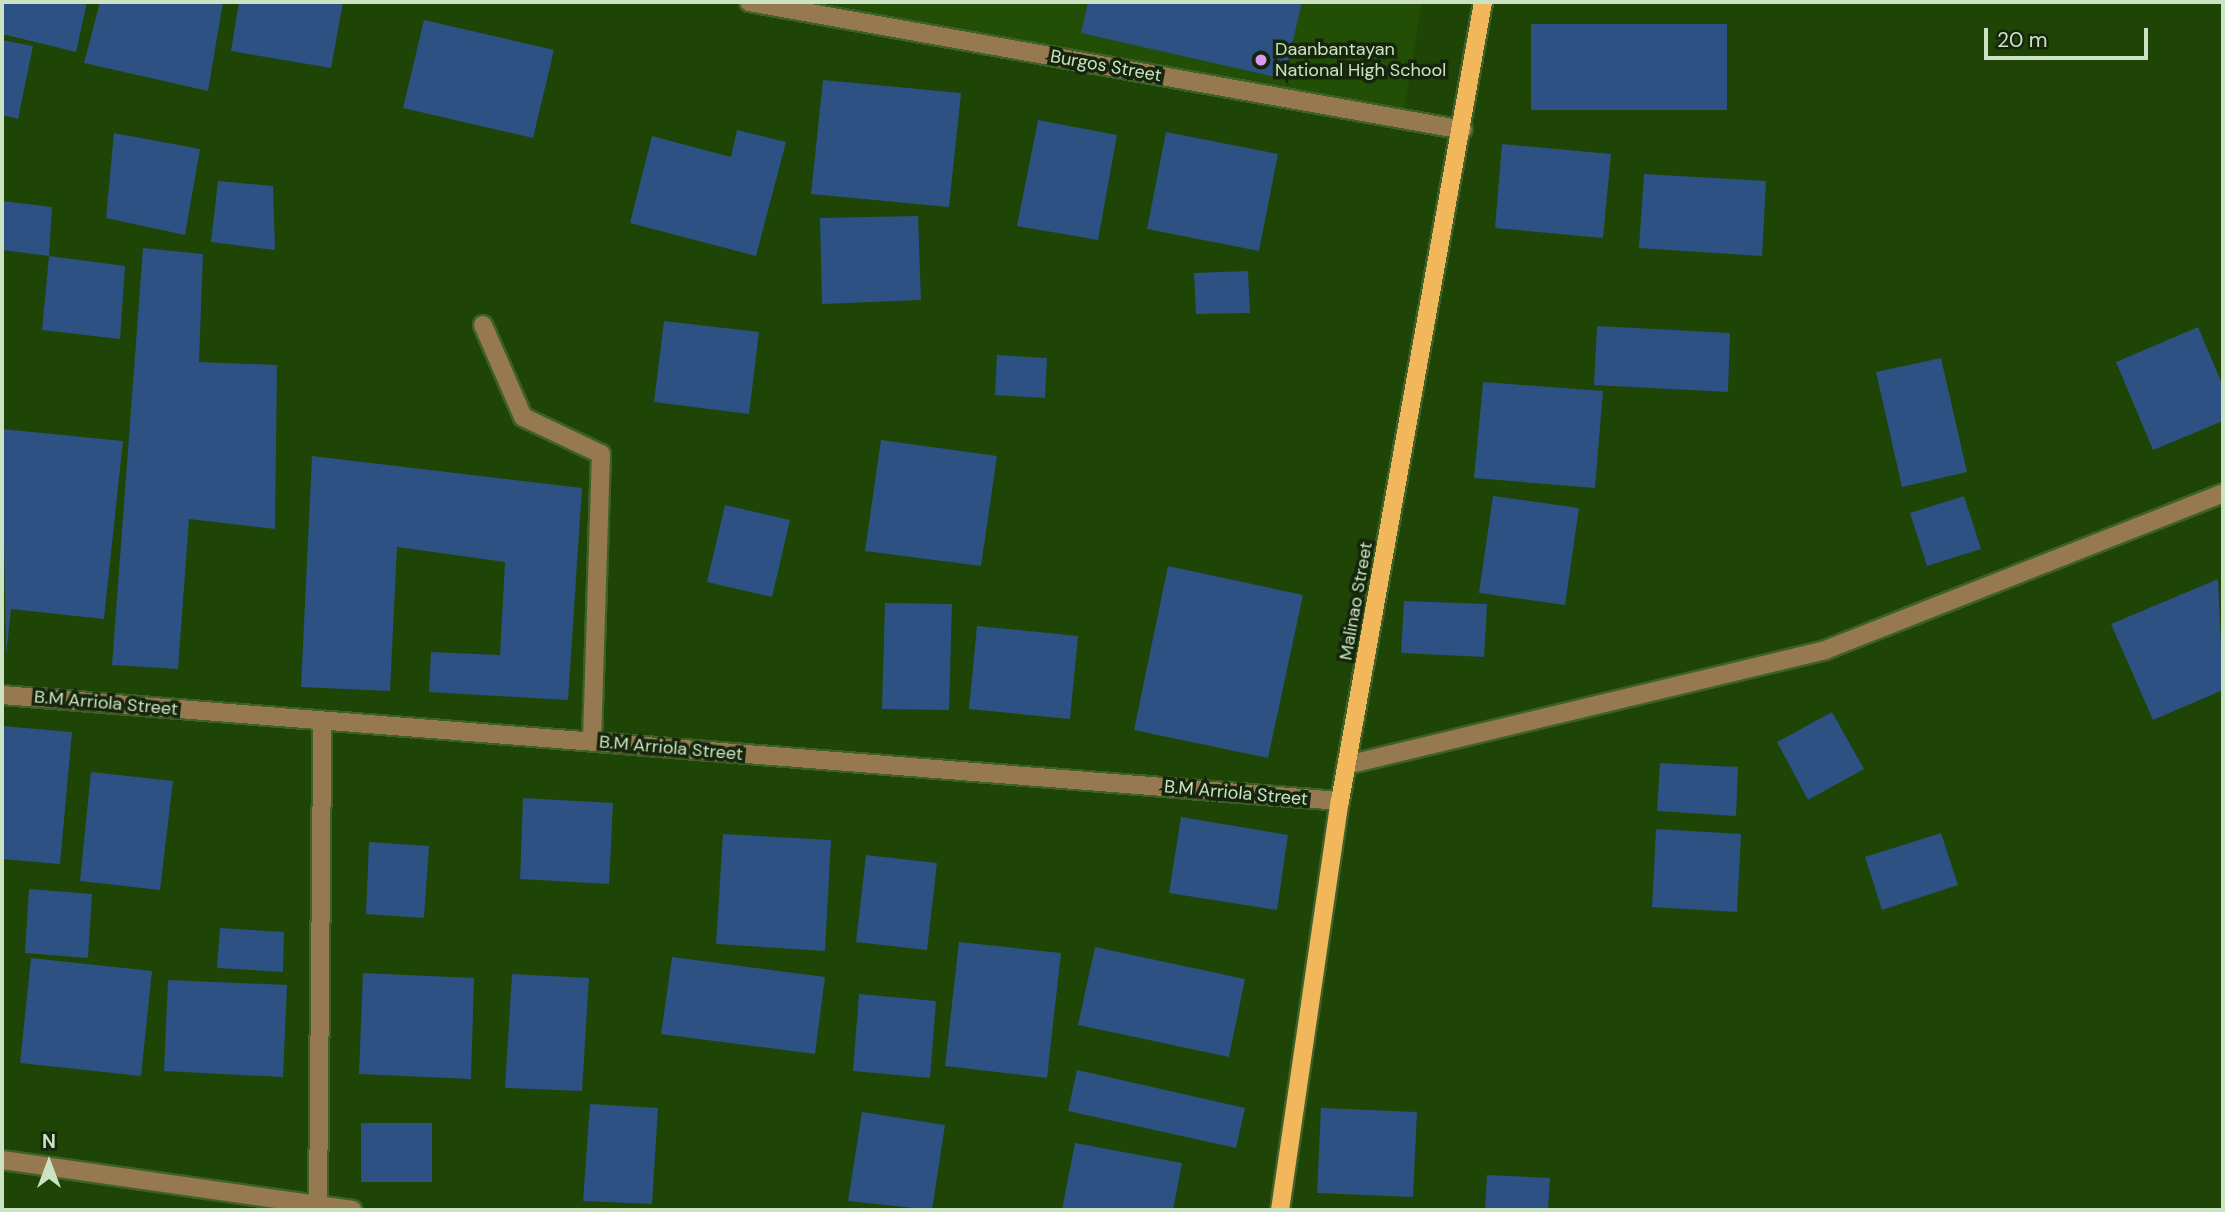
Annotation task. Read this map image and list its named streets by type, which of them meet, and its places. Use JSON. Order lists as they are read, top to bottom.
{
  "streets": {
    "main road": ["Malinao Street"],
    "street": ["Burgos Street", "B.M Arriola Street"]
  },
  "crossings": [
    ["Burgos Street", "Malinao Street"],
    ["Malinao Street", "B.M Arriola Street"]
  ],
  "places": ["Daanbantayan National High School"],
  "scale_bar": "20 m",
  "north": "top"
}
